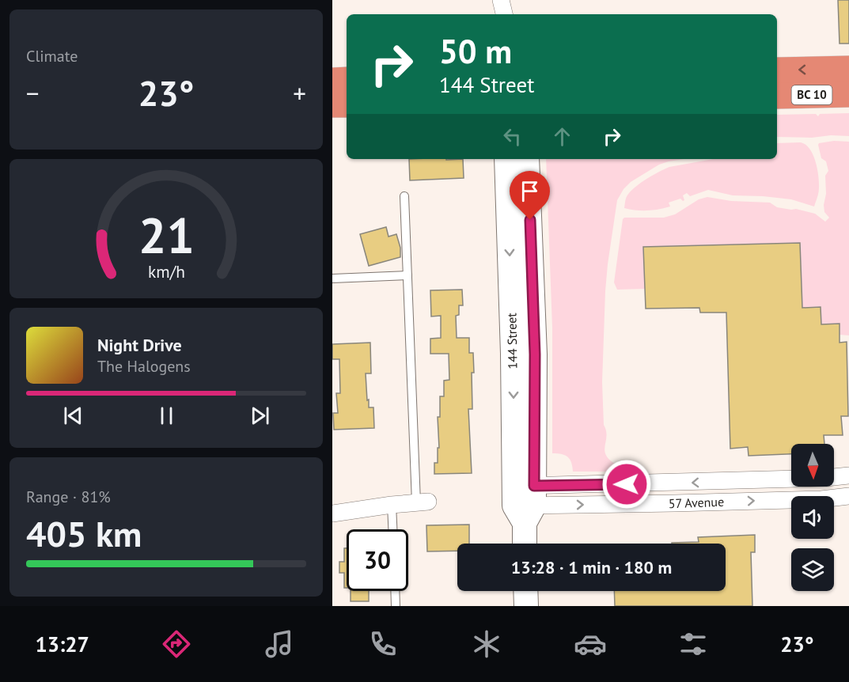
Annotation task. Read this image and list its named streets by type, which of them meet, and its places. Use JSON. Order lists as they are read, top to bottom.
{
  "streets": {
    "highway": ["BC 10"],
    "main road": ["144 Street"],
    "street": ["57 Avenue"]
  },
  "crossings": [
    ["144 Street", "57 Avenue"]
  ],
  "north": "bottom",
  "page": {
    "tile": [
      "Climate",
      ["Range · 81%", "405 km"]
    ],
    "turn": ["50 m", "144 Street"],
    "heat": ["−", "23°", "+"],
    "song": ["Night Drive", "The Halogens"],
    "limit": "30",
    "trip": "13:28 · 1 min · 180 m",
    "tabs": ["13:27", "23°"],
    "gauge": ["21", "km/h"]
  }
}
